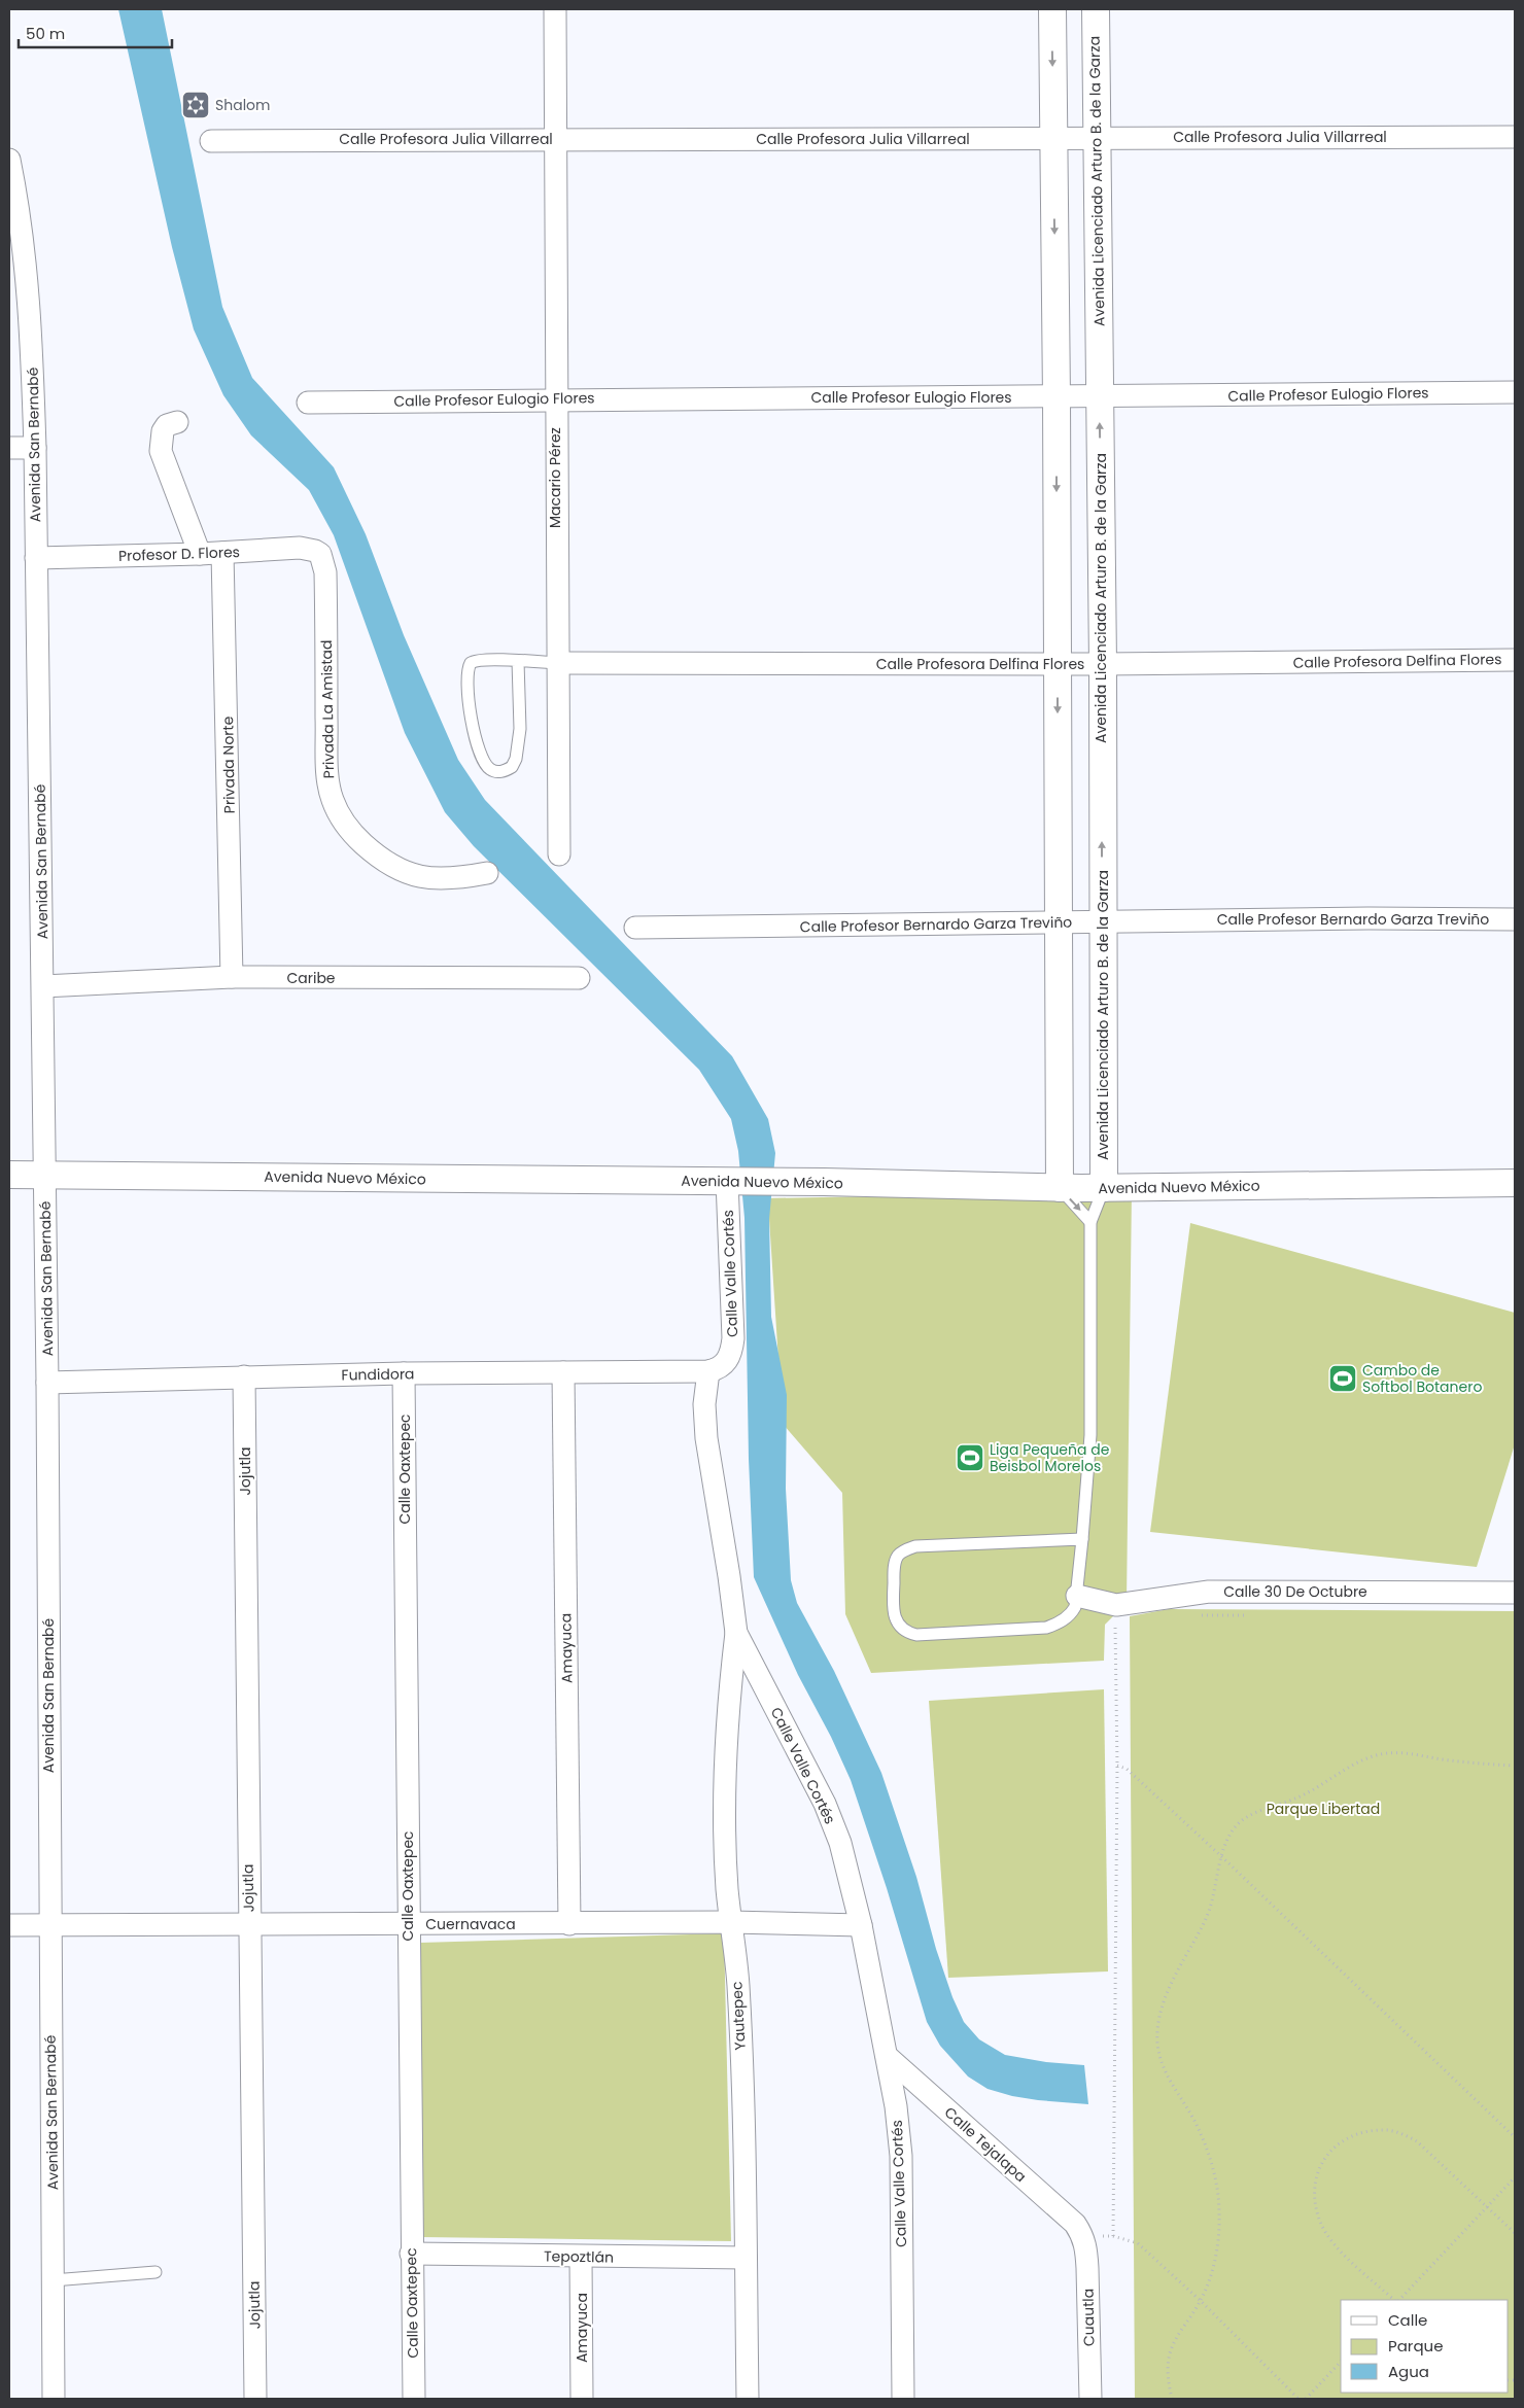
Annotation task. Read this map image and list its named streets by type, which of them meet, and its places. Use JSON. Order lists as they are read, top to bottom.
{
  "streets": {
    "street": [
      "Calle Profesora Julia Villarreal",
      "Avenida Licenciado Arturo B. de la Garza",
      "Calle Profesor Eulogio Flores",
      "Avenida San Bernabé",
      "Macario Pérez",
      "Profesor D. Flores",
      "Calle Profesora Delfina Flores",
      "Privada La Amistad",
      "Privada Norte",
      "Calle Profesor Bernardo Garza Treviño",
      "Caribe",
      "Avenida Nuevo México",
      "Calle Valle Cortés",
      "Fundidora",
      "Calle Oaxtepec",
      "Jojutla",
      "Calle 30 De Octubre",
      "Amayuca",
      "Cuernavaca",
      "Yautepec",
      "Calle Tejalapa",
      "Tepoztlán",
      "Cuautla"
    ]
  },
  "crossings": [
    ["Calle Profesora Julia Villarreal", "Avenida Licenciado Arturo B. de la Garza"],
    ["Calle Profesora Julia Villarreal", "Macario Pérez"],
    ["Avenida Licenciado Arturo B. de la Garza", "Calle Profesor Eulogio Flores"],
    ["Avenida Licenciado Arturo B. de la Garza", "Calle Profesora Delfina Flores"],
    ["Avenida Licenciado Arturo B. de la Garza", "Calle Profesor Bernardo Garza Treviño"],
    ["Avenida Licenciado Arturo B. de la Garza", "Avenida Nuevo México"],
    ["Calle Profesor Eulogio Flores", "Macario Pérez"],
    ["Avenida San Bernabé", "Profesor D. Flores"],
    ["Avenida San Bernabé", "Caribe"],
    ["Avenida San Bernabé", "Avenida Nuevo México"],
    ["Avenida San Bernabé", "Fundidora"],
    ["Avenida San Bernabé", "Cuernavaca"],
    ["Macario Pérez", "Calle Profesora Delfina Flores"],
    ["Profesor D. Flores", "Privada La Amistad"],
    ["Profesor D. Flores", "Privada Norte"],
    ["Privada Norte", "Caribe"],
    ["Avenida Nuevo México", "Calle Valle Cortés"],
    ["Calle Valle Cortés", "Fundidora"],
    ["Calle Valle Cortés", "Cuernavaca"],
    ["Calle Valle Cortés", "Yautepec"],
    ["Calle Valle Cortés", "Calle Tejalapa"],
    ["Fundidora", "Calle Oaxtepec"],
    ["Fundidora", "Jojutla"],
    ["Fundidora", "Amayuca"],
    ["Calle Oaxtepec", "Cuernavaca"],
    ["Calle Oaxtepec", "Tepoztlán"],
    ["Jojutla", "Cuernavaca"],
    ["Amayuca", "Cuernavaca"],
    ["Amayuca", "Tepoztlán"],
    ["Cuernavaca", "Yautepec"],
    ["Yautepec", "Tepoztlán"],
    ["Calle Tejalapa", "Cuautla"]
  ],
  "parks": ["Parque Libertad"],
  "places": {
    "synagogue": ["Shalom"],
    "sports": ["Cambo de Softbol Botanero", "Liga Pequeña de Beisbol Morelos"]
  },
  "legend": ["Calle", "Parque", "Agua"],
  "scale_bar": "50 m"
}
